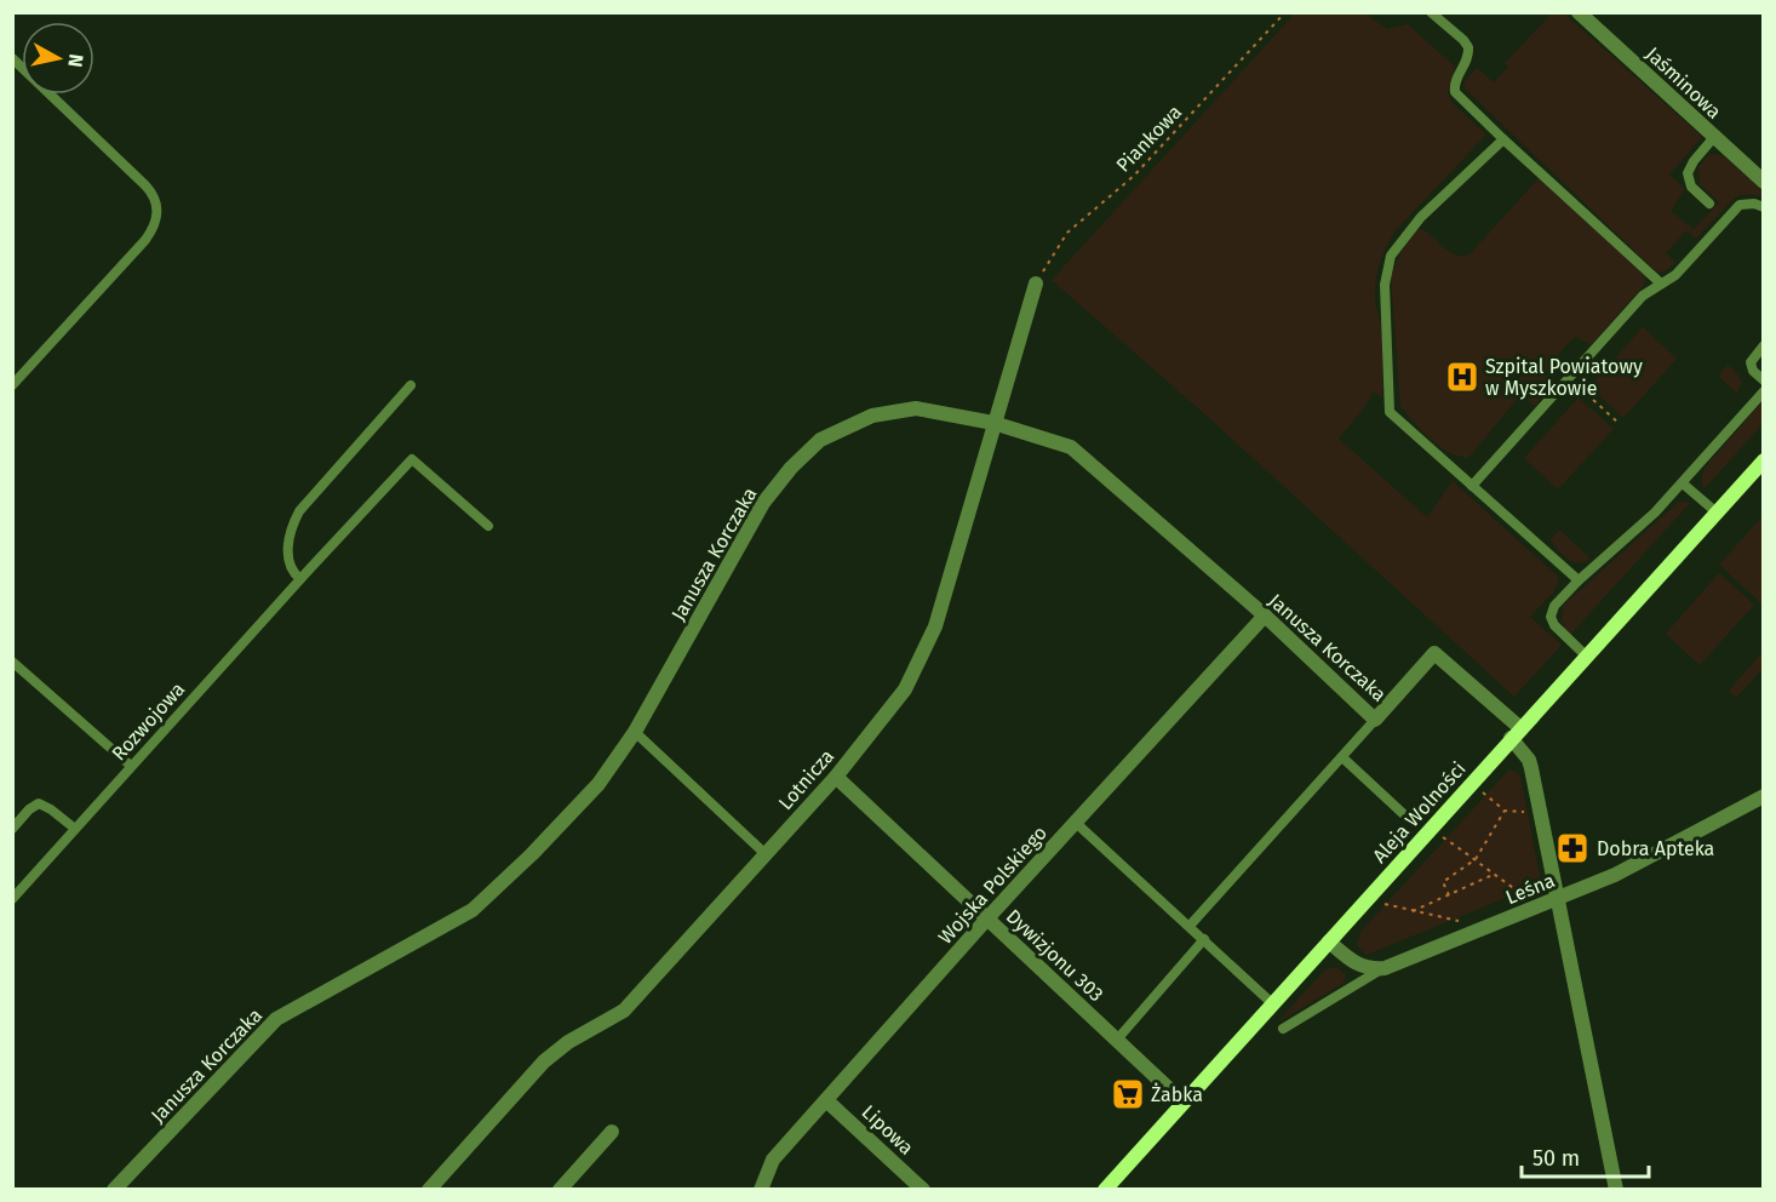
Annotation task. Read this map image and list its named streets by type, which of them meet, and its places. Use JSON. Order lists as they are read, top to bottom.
{
  "streets": {
    "street": [
      "Jaśminowa",
      "Janusza Korczaka",
      "Lotnicza",
      "Aleja Wolności",
      "Wojska Polskiego",
      "Leśna",
      "Dywizjonu 303",
      "Lipowa"
    ],
    "lane": ["Rozwojowa"],
    "path": ["Piankowa"]
  },
  "crossings": [
    ["Piankowa", "Lotnicza"],
    ["Janusza Korczaka", "Lotnicza"],
    ["Janusza Korczaka", "Aleja Wolności"],
    ["Janusza Korczaka", "Wojska Polskiego"],
    ["Lotnicza", "Dywizjonu 303"],
    ["Aleja Wolności", "Dywizjonu 303"],
    ["Wojska Polskiego", "Dywizjonu 303"],
    ["Wojska Polskiego", "Lipowa"]
  ],
  "places": {
    "hospital": ["Szpital Powiatowy w Myszkowie"],
    "pharmacy": ["Dobra Apteka"],
    "supermarket": ["Żabka"]
  },
  "scale_bar": "50 m",
  "north": "right"
}
